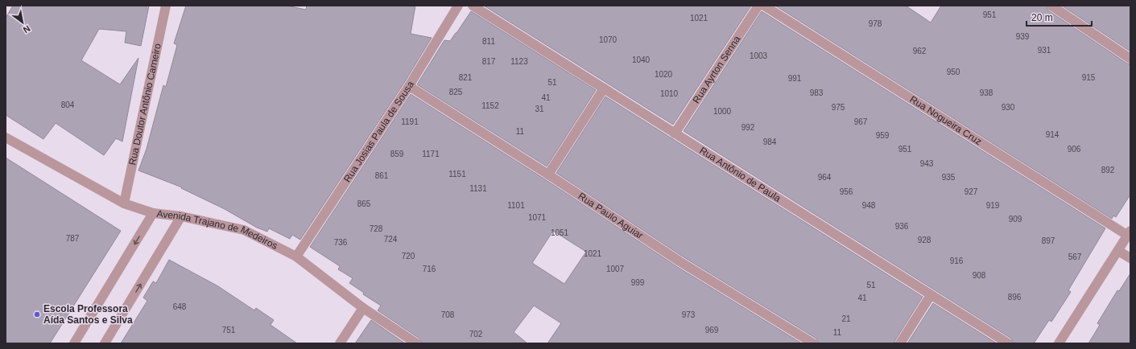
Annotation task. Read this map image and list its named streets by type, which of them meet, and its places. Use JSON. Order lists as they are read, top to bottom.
{
  "streets": {
    "street": [
      "Rua Ayrton Senna",
      "Rua Doutor Antônio Carneiro",
      "Rua Nogueira Cruz",
      "Rua Josias Paula de Sousa",
      "Rua Antônio de Paula",
      "Rua Paulo Aguiar",
      "Avenida Trajano de Medeiros"
    ]
  },
  "crossings": [
    ["Rua Ayrton Senna", "Rua Antônio de Paula"],
    ["Rua Doutor Antônio Carneiro", "Avenida Trajano de Medeiros"],
    ["Rua Josias Paula de Sousa", "Rua Paulo Aguiar"],
    ["Rua Josias Paula de Sousa", "Avenida Trajano de Medeiros"]
  ],
  "places": ["Escola Professora Aída Santos e Silva"],
  "house_numbers": [
    "951",
    "1021",
    "978",
    "939",
    "1070",
    "811",
    "931",
    "962",
    "1003",
    "1040",
    "817",
    "1123",
    "950",
    "1020",
    "821",
    "915",
    "991",
    "51",
    "825",
    "983",
    "938",
    "1010",
    "41",
    "804",
    "1152",
    "975",
    "930",
    "31",
    "1000",
    "1191",
    "967",
    "992",
    "11",
    "914",
    "959",
    "984",
    "951",
    "906",
    "859",
    "1171",
    "943",
    "892",
    "1151",
    "861",
    "964",
    "935",
    "1131",
    "956",
    "927",
    "865",
    "1101",
    "948",
    "919",
    "1071",
    "909",
    "936",
    "728",
    "1051",
    "787",
    "724",
    "928",
    "897",
    "736",
    "1021",
    "720",
    "567",
    "916",
    "716",
    "1007",
    "908",
    "999",
    "51",
    "896",
    "41",
    "648",
    "708",
    "973",
    "21",
    "751",
    "969",
    "11",
    "702"
  ],
  "scale_bar": "20 m",
  "north": "bottom right"
}
